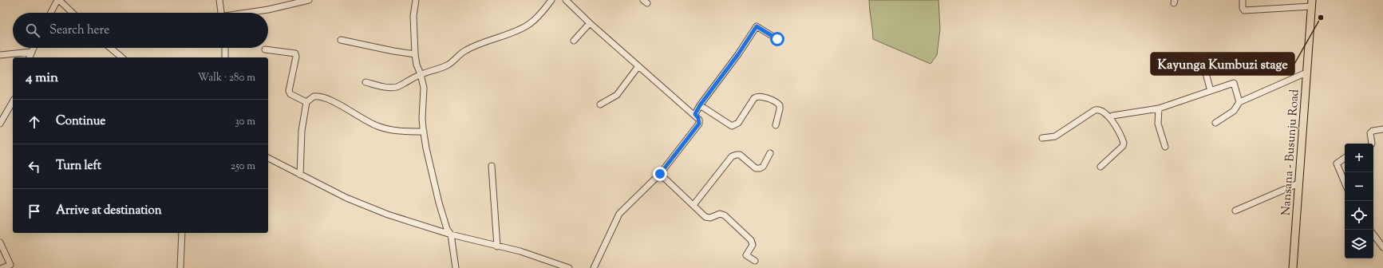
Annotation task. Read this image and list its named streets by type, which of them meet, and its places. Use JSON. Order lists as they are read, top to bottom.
{
  "streets": {
    "main road": ["Nansana - Busunju Road"]
  },
  "places": ["Kayunga Kumbuzi stage"],
  "page": {
    "search": "Search here",
    "heading": ["4 min", "Walk · 280 m"],
    "list": [
      ["Continue", "30 m"],
      ["Turn left", "250 m"],
      "Arrive at destination"
    ],
    "map_buttons": ["+", "−"]
  }
}
